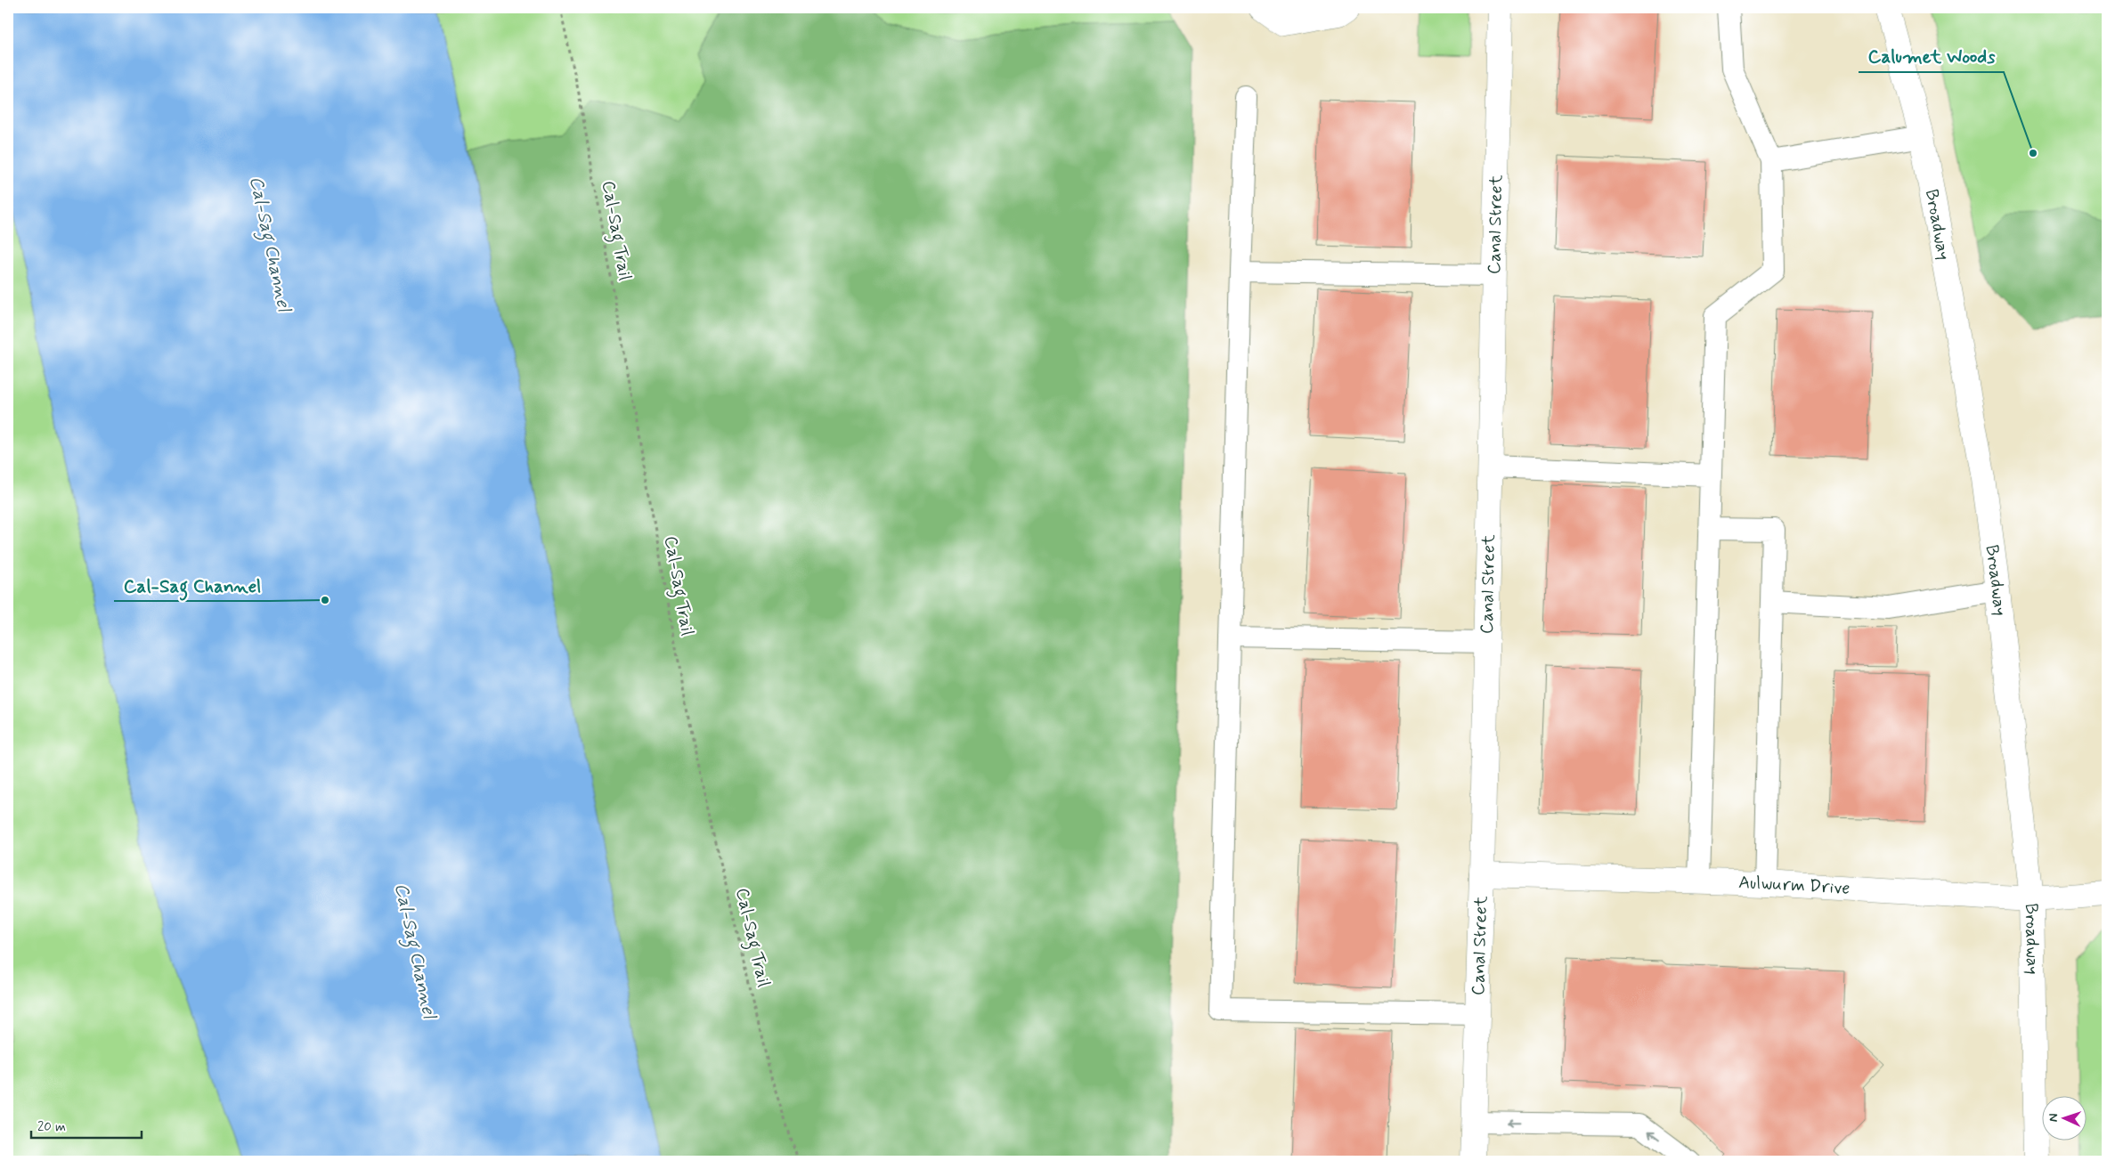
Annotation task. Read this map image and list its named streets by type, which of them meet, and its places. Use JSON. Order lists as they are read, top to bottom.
{
  "streets": {
    "street": ["Canal Street", "Broadway", "Aulwurm Drive"],
    "path": ["Cal-Sag Trail"]
  },
  "crossings": [
    ["Canal Street", "Aulwurm Drive"],
    ["Broadway", "Aulwurm Drive"]
  ],
  "water": ["Cal-Sag Channel"],
  "places": ["Calumet Woods", "Cal-Sag Channel"],
  "scale_bar": "20 m",
  "north": "left"
}
